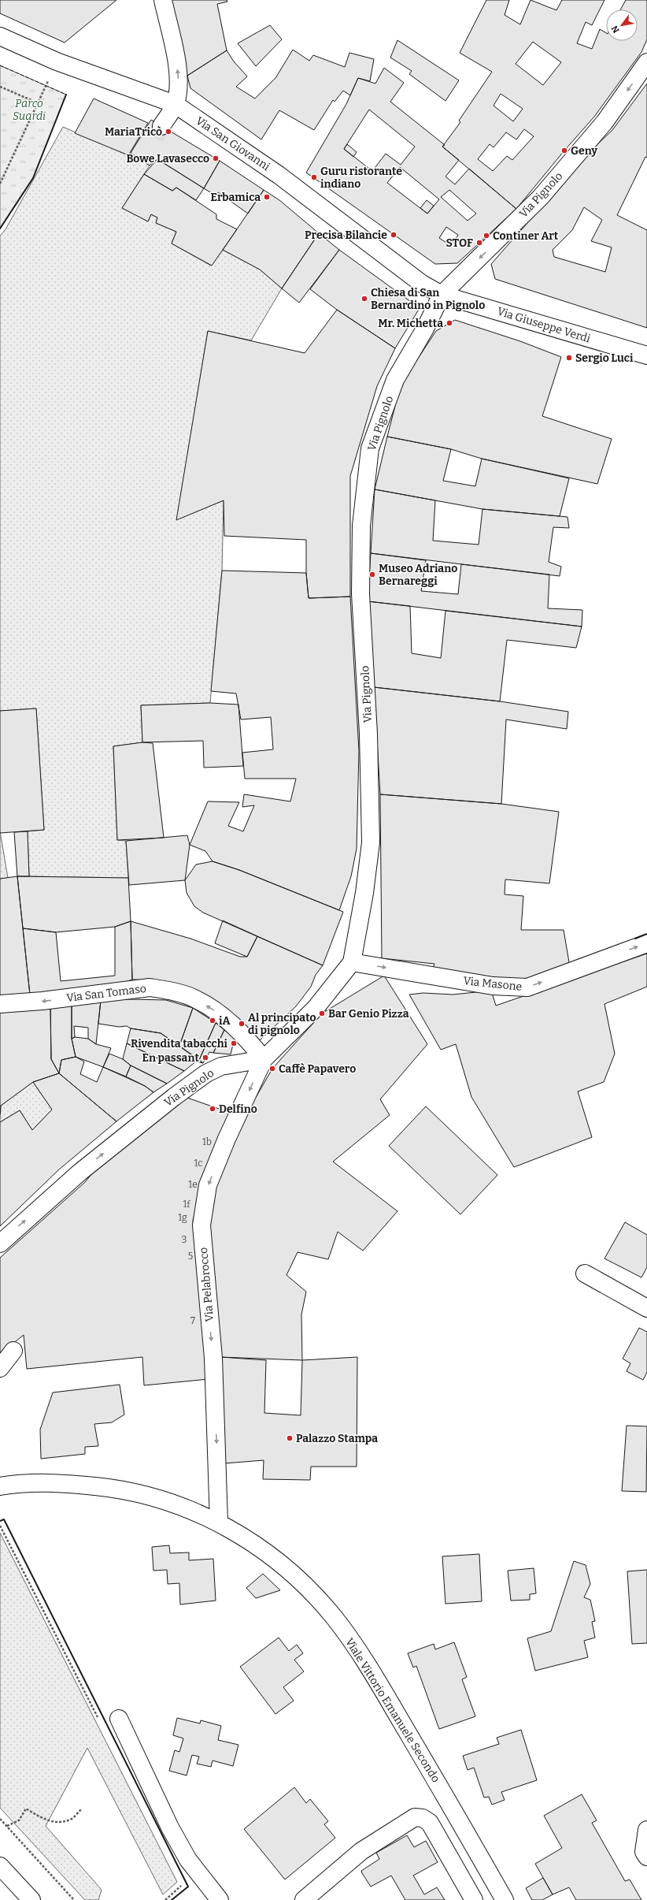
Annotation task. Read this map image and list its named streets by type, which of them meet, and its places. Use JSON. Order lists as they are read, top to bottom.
{
  "streets": {
    "street": [
      "Via San Giovanni",
      "Via Pignolo",
      "Via Giuseppe Verdi",
      "Via Masone",
      "Via San Tomaso",
      "Via Pelabrocco",
      "Viale Vittorio Emanuele Secondo"
    ]
  },
  "crossings": [
    ["Via San Giovanni", "Via Pignolo"],
    ["Via San Giovanni", "Via Giuseppe Verdi"],
    ["Via Pignolo", "Via Giuseppe Verdi"],
    ["Via Pignolo", "Via Masone"],
    ["Via Pignolo", "Via San Tomaso"],
    ["Via Pignolo", "Via Pelabrocco"],
    ["Via San Tomaso", "Via Pelabrocco"],
    ["Via Pelabrocco", "Viale Vittorio Emanuele Secondo"]
  ],
  "one_way": ["Via Masone", "Via San Tomaso", "Via Pelabrocco"],
  "parks": ["Parco Suardi"],
  "places": [
    "MariaTricò",
    "Geny",
    "Bowe Lavasecco",
    "Guru ristorante indiano",
    "Erbamica",
    "Precisa Bilancie",
    "Continer Art",
    "STOF",
    "Chiesa di San Bernardino in Pignolo",
    "Mr. Michetta",
    "Sergio Luci",
    "Museo Adriano Bernareggi",
    "Bar Genio Pizza",
    "iA",
    "Al principato di pignolo",
    "Rivendita tabacchi",
    "En passant",
    "Caffè Papavero",
    "Delfino",
    "Palazzo Stampa"
  ],
  "house_numbers": [
    "1b",
    "1c",
    "1e",
    "1f",
    "1g",
    "3",
    "5",
    "7"
  ],
  "north": "bottom left"
}
